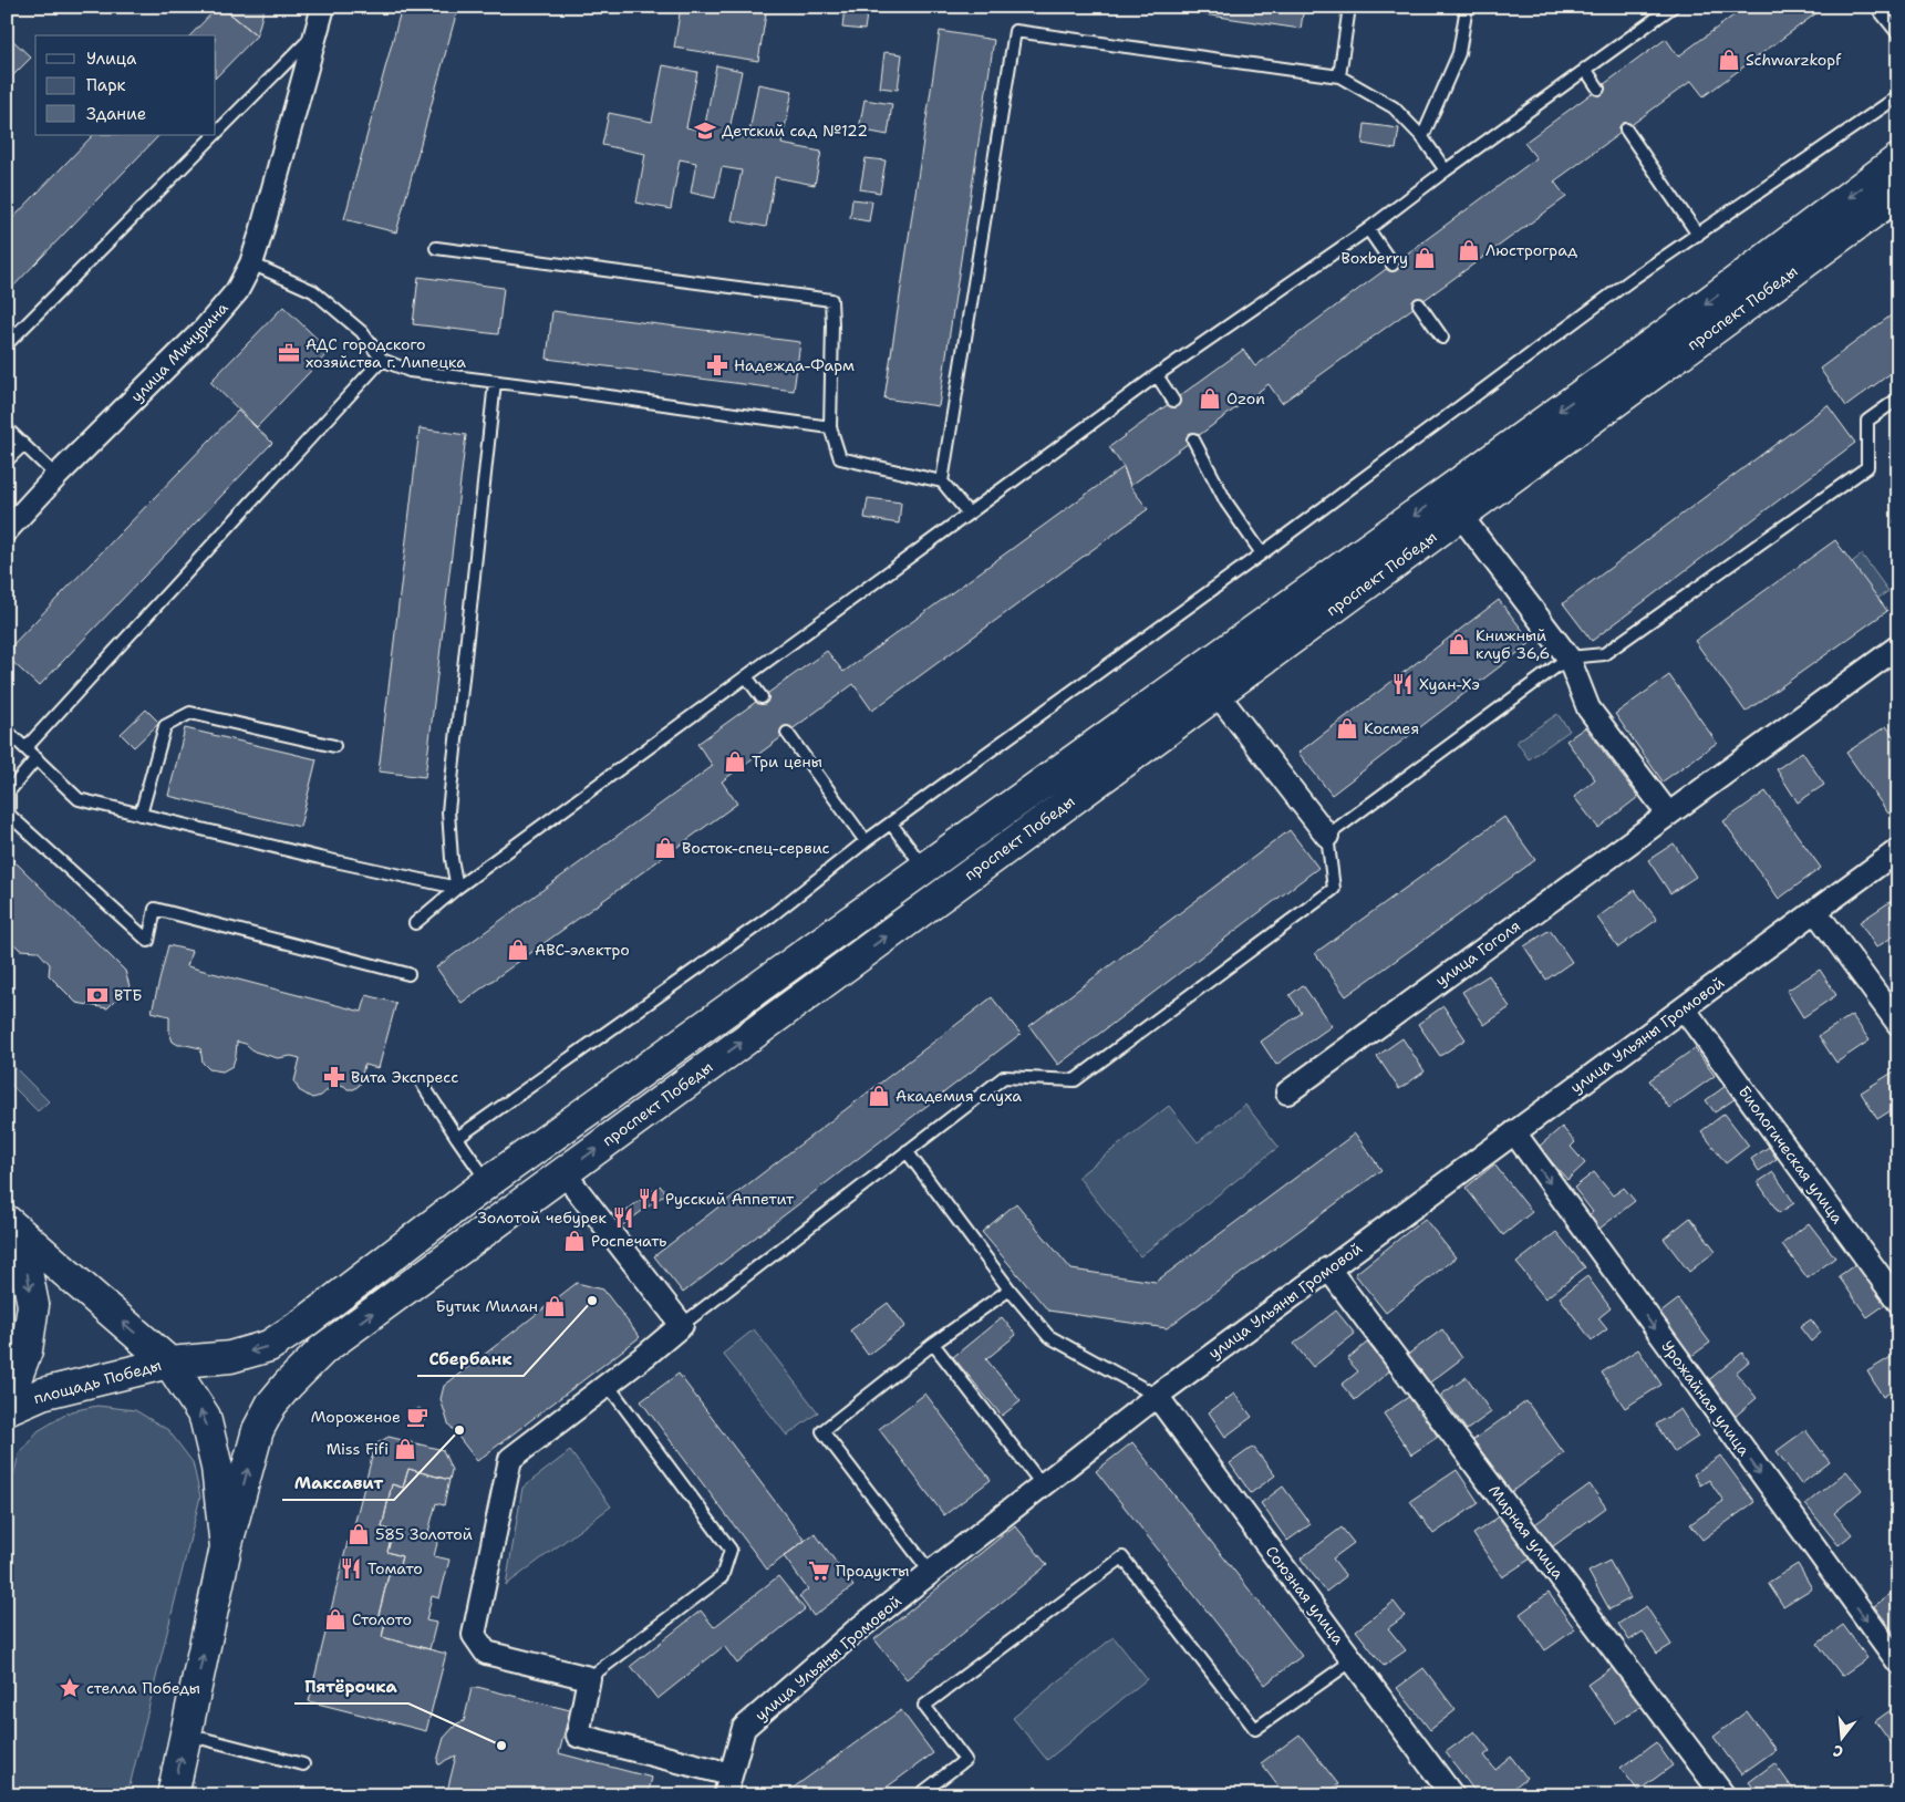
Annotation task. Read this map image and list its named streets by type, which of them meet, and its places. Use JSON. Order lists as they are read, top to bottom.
{
  "streets": {
    "main road": ["проспект Победы", "площадь Победы"],
    "street": [
      "улица Мичурина",
      "улица Гоголя",
      "улица Ульяны Громовой",
      "Биологическая улица",
      "Урожайная улица",
      "Мирная улица",
      "Союзная улица"
    ]
  },
  "crossings": [
    ["проспект Победы", "площадь Победы"],
    ["улица Ульяны Громовой", "Биологическая улица"],
    ["улица Ульяны Громовой", "Урожайная улица"],
    ["улица Ульяны Громовой", "Мирная улица"],
    ["улица Ульяны Громовой", "Союзная улица"]
  ],
  "one_way": ["площадь Победы", "Урожайная улица"],
  "places": {
    "shop": [
      "Schwarzkopf",
      "Люстроград",
      "Boxberry",
      "Ozon",
      "Книжный клуб 36,6",
      "Космея",
      "Три цены",
      "Восток-спец-сервис",
      "АВС-электро",
      "Академия слуха",
      "Роспечать",
      "Бутик Милан",
      "Miss Fifi",
      "585 Золотой",
      "Столото"
    ],
    "school or university": ["Детский сад №122"],
    "office": ["АДС городского хозяйства г. Липецка"],
    "pharmacy": ["Надежда-Фарм", "Вита Экспресс"],
    "restaurant": [
      "Хуан-Хэ",
      "Русский Аппетит",
      "Золотой чебурек",
      "Томато"
    ],
    "bank": ["ВТБ"],
    "other": ["Сбербанк", "Максавит", "Пятёрочка"],
    "cafe": ["Мороженое"],
    "supermarket": ["Продукты"],
    "place": ["стелла Победы"]
  },
  "legend": ["Улица", "Парк", "Здание"],
  "north": "bottom"
}
